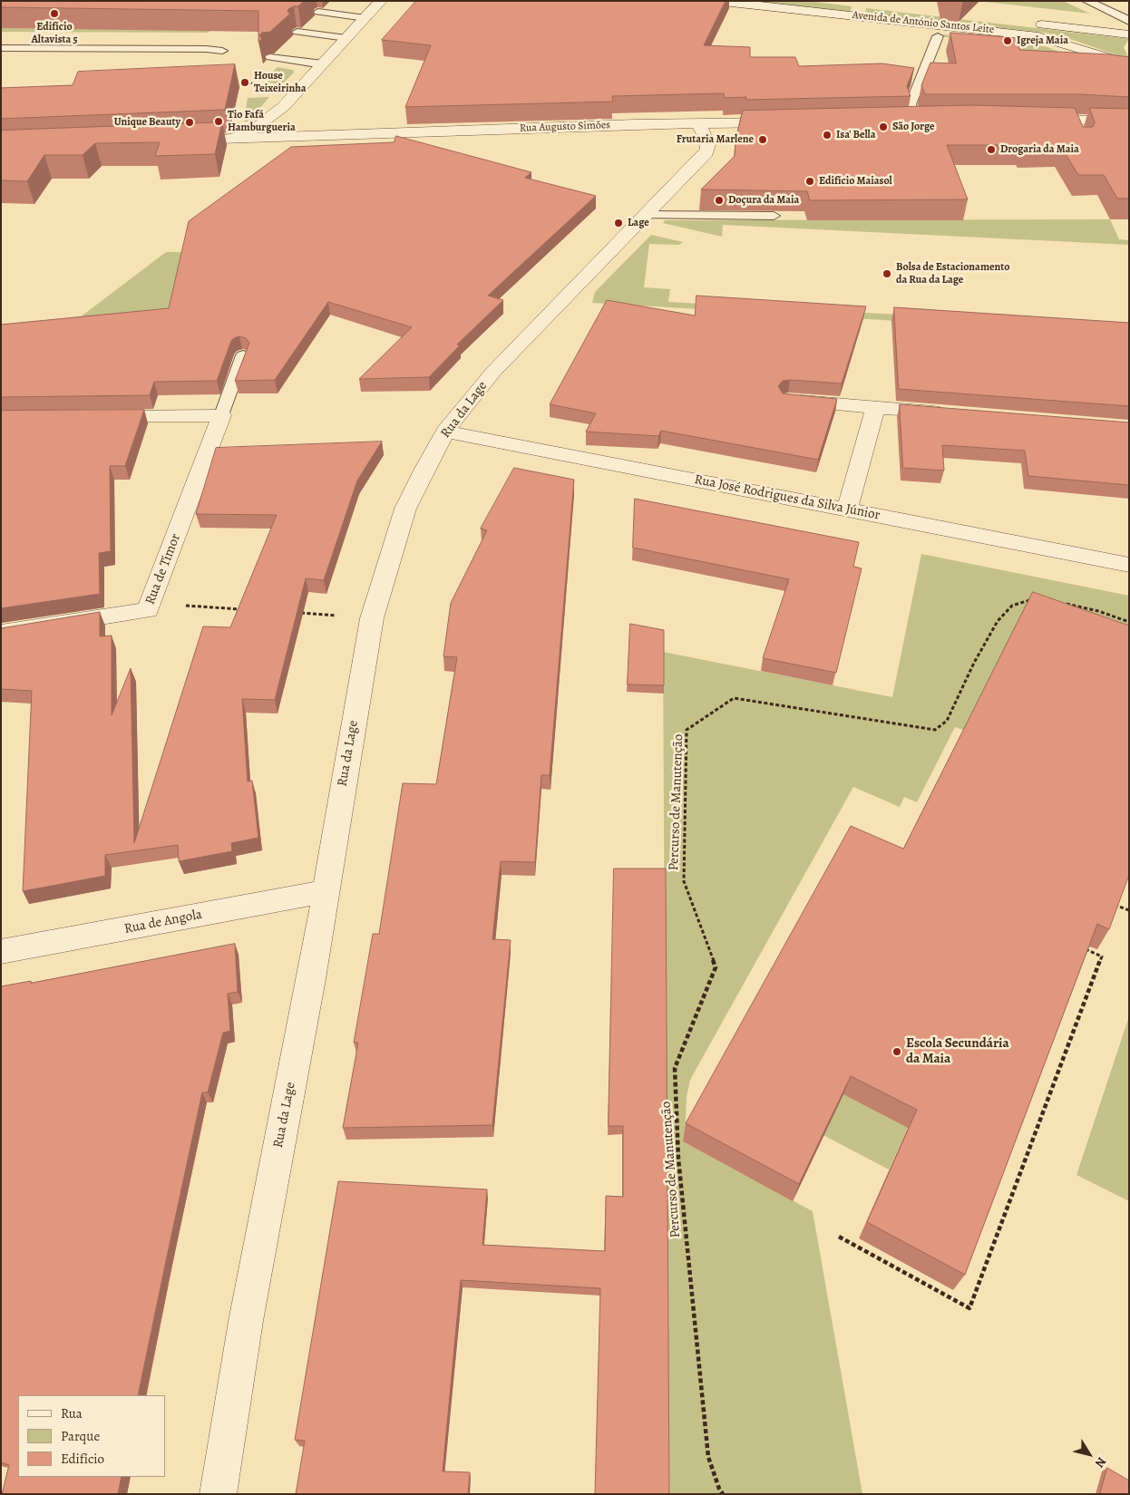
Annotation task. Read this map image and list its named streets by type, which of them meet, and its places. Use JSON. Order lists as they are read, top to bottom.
{
  "streets": {
    "street": [
      "Avenida de António Santos Leite",
      "Rua Augusto Simões",
      "Rua da Lage",
      "Rua José Rodrigues da Silva Júnior",
      "Rua de Timor",
      "Rua de Angola"
    ],
    "path": ["Percurso de Manutenção"]
  },
  "crossings": [
    ["Rua Augusto Simões", "Rua da Lage"],
    ["Rua da Lage", "Rua José Rodrigues da Silva Júnior"],
    ["Rua da Lage", "Rua de Angola"]
  ],
  "places": [
    "Edifício Altavista 5",
    "Igreja Maia",
    "House Teixeirinha",
    "Tio Fafá Hamburgueria",
    "Unique Beauty",
    "São Jorge",
    "Isa' Bella",
    "Frutaria Marlene",
    "Drogaria da Maia",
    "Edifício Maiasol",
    "Doçura da Maia",
    "Lage",
    "Bolsa de Estacionamento da Rua da Lage",
    "Escola Secundária da Maia"
  ],
  "legend": ["Rua", "Parque", "Edifício"],
  "north": "bottom right"
}
